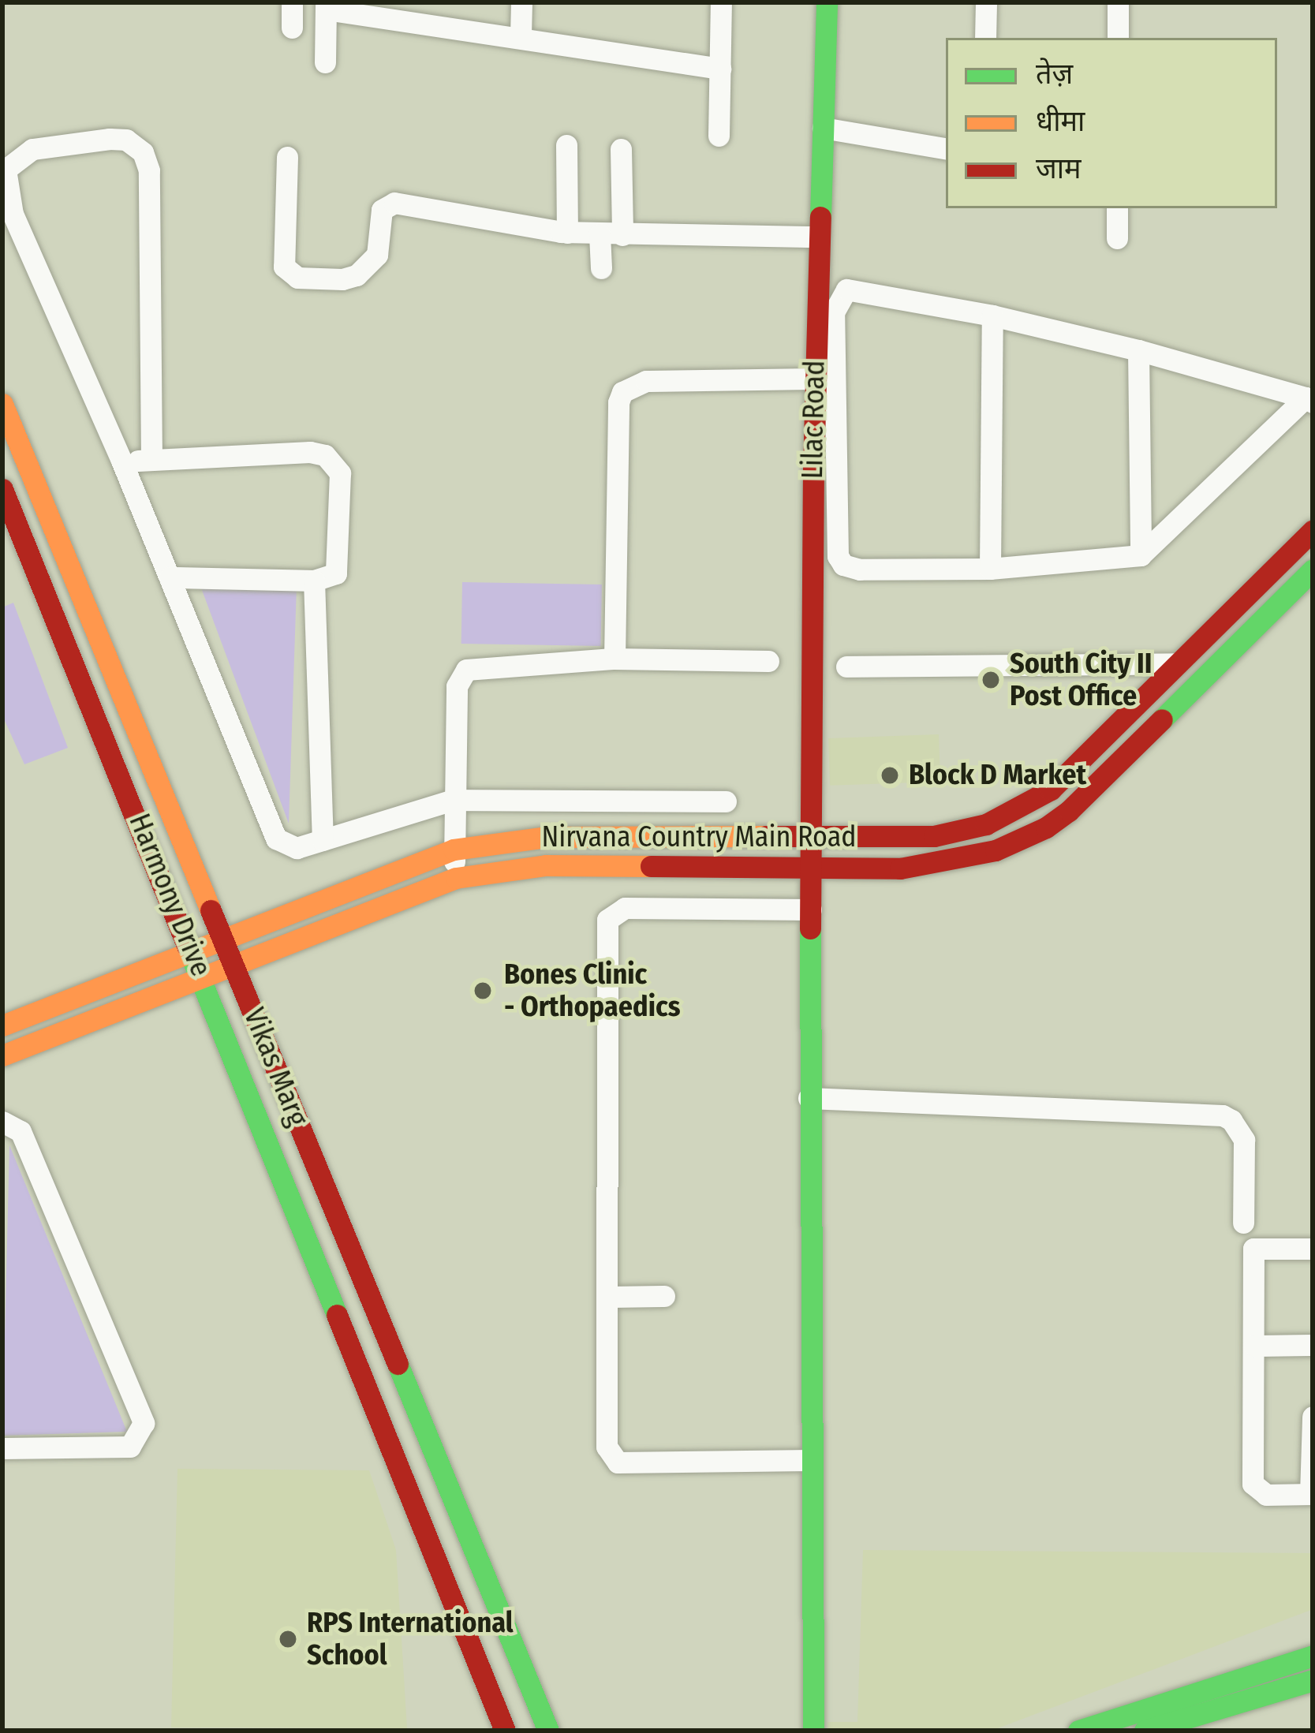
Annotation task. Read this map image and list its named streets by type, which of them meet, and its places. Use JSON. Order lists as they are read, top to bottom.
{
  "streets": {
    "street": [
      "Lilac Road",
      "Nirvana Country Main Road",
      "Harmony Drive",
      "Vikas Marg"
    ]
  },
  "crossings": [
    ["Lilac Road", "Nirvana Country Main Road"],
    ["Nirvana Country Main Road", "Harmony Drive"],
    ["Nirvana Country Main Road", "Vikas Marg"]
  ],
  "places": [
    "South City II Post Office",
    "Block D Market",
    "Bones Clinic - Orthopaedics",
    "RPS International School"
  ],
  "legend": ["तेज़", "धीमा", "जाम"]
}
